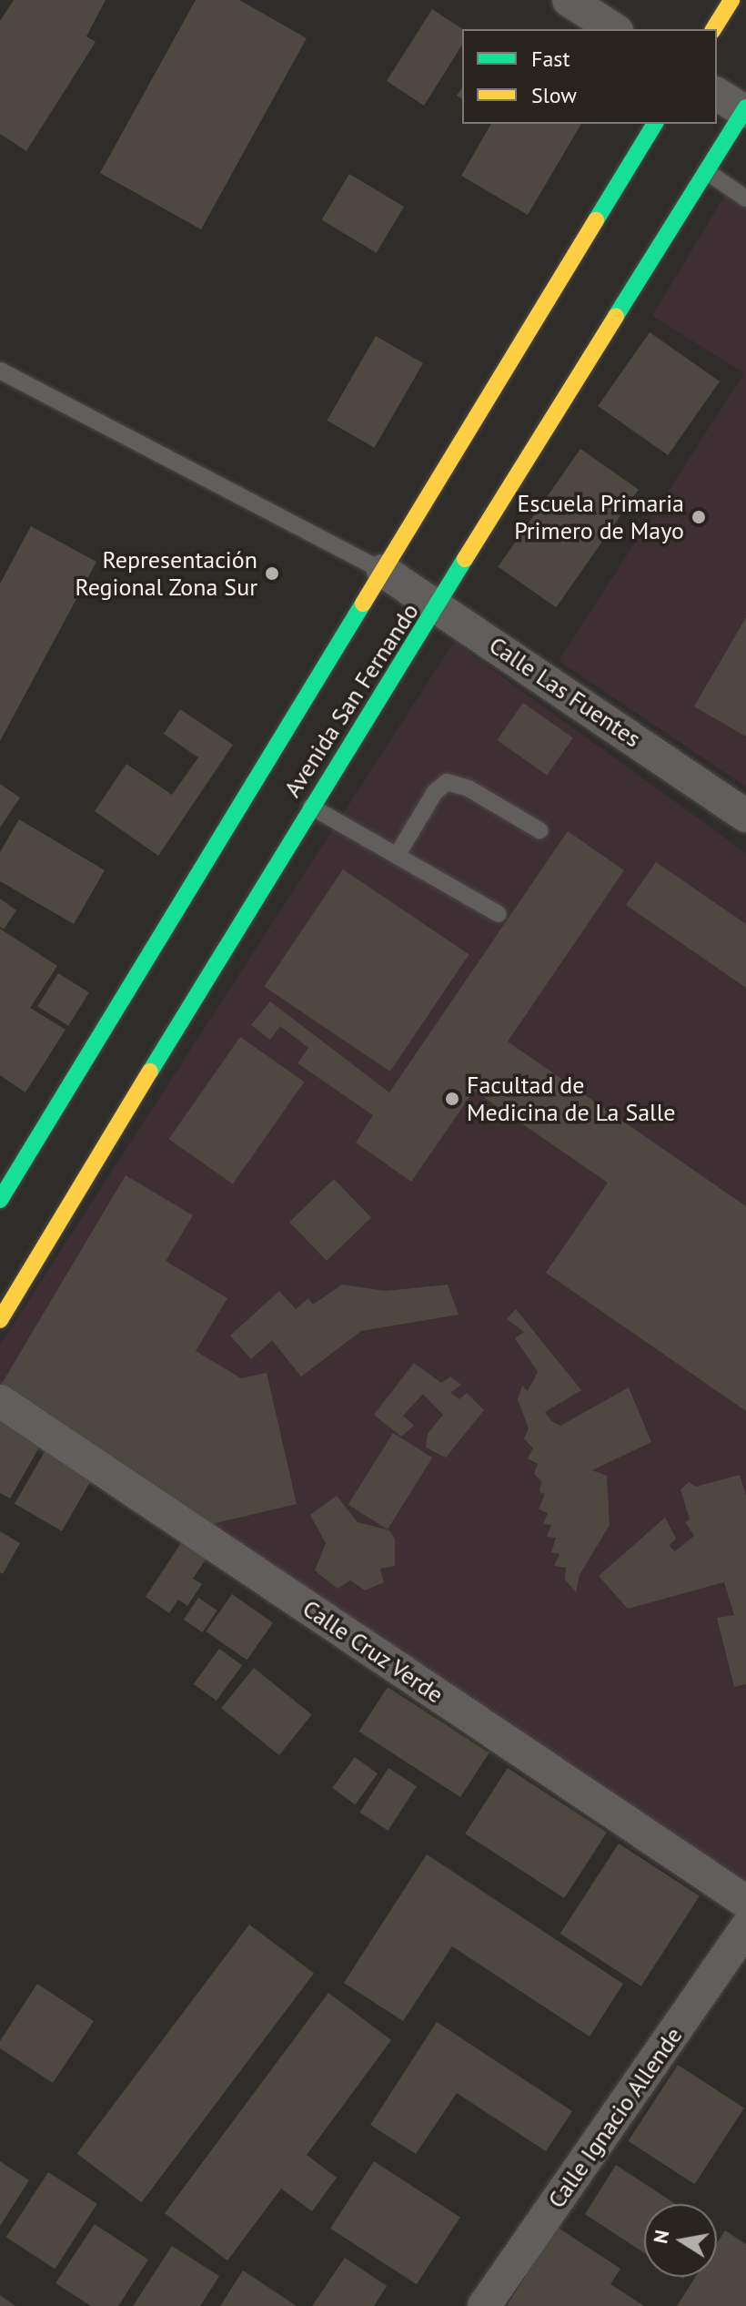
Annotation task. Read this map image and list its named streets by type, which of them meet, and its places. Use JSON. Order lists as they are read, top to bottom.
{
  "streets": {
    "main road": ["Avenida San Fernando"],
    "street": ["Calle Las Fuentes", "Calle Cruz Verde", "Calle Ignacio Allende"]
  },
  "crossings": [
    ["Calle Las Fuentes", "Avenida San Fernando"]
  ],
  "places": ["Escuela Primaria Primero de Mayo", "Representación Regional Zona Sur", "Facultad de Medicina de La Salle"],
  "legend": ["Fast", "Slow"],
  "north": "left"
}
